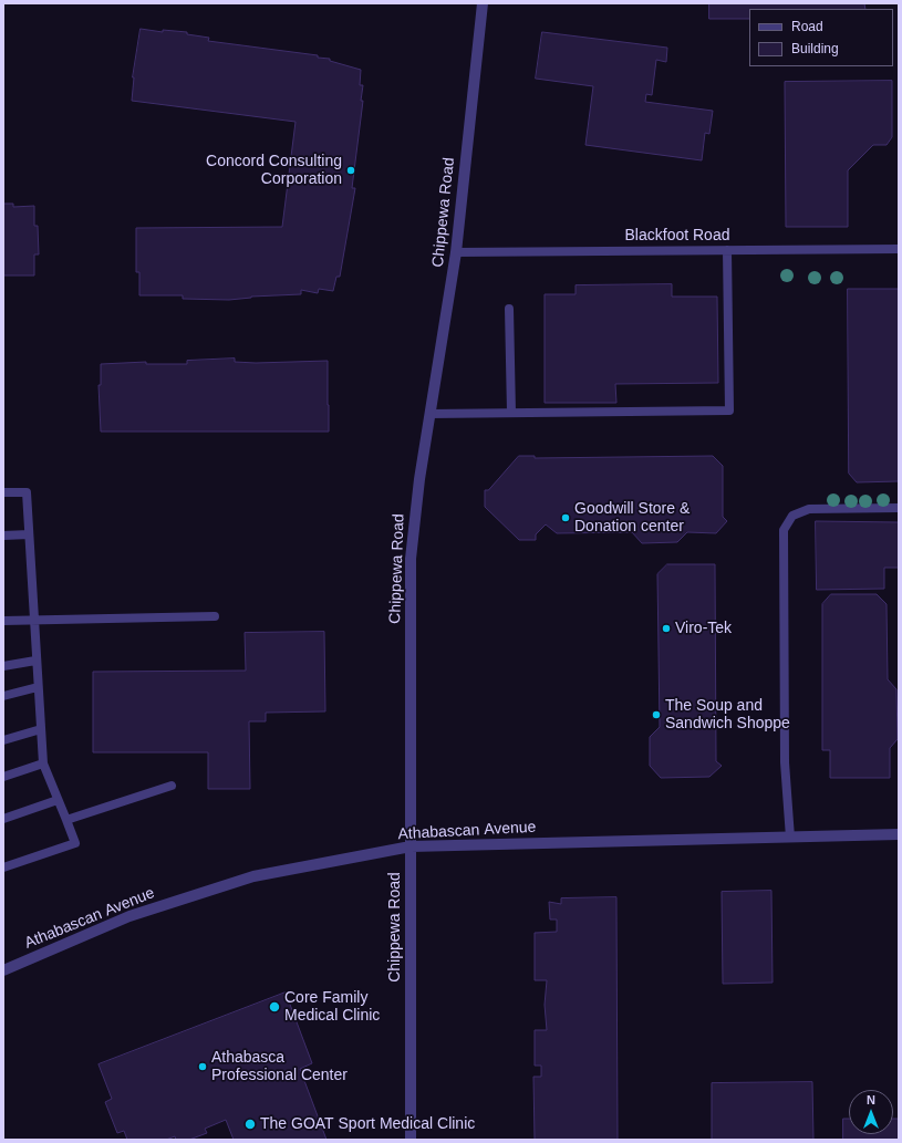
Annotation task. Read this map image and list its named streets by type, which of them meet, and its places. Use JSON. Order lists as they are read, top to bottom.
{
  "streets": {
    "street": ["Chippewa Road", "Athabascan Avenue"],
    "lane": ["Blackfoot Road"]
  },
  "crossings": [
    ["Chippewa Road", "Blackfoot Road"],
    ["Chippewa Road", "Athabascan Avenue"]
  ],
  "places": [
    "Concord Consulting Corporation",
    "Goodwill Store & Donation center",
    "Viro-Tek",
    "The Soup and Sandwich Shoppe",
    "Core Family Medical Clinic",
    "Athabasca Professional Center",
    "The GOAT Sport Medical Clinic"
  ],
  "legend": ["Road", "Building"],
  "north": "top"
}
